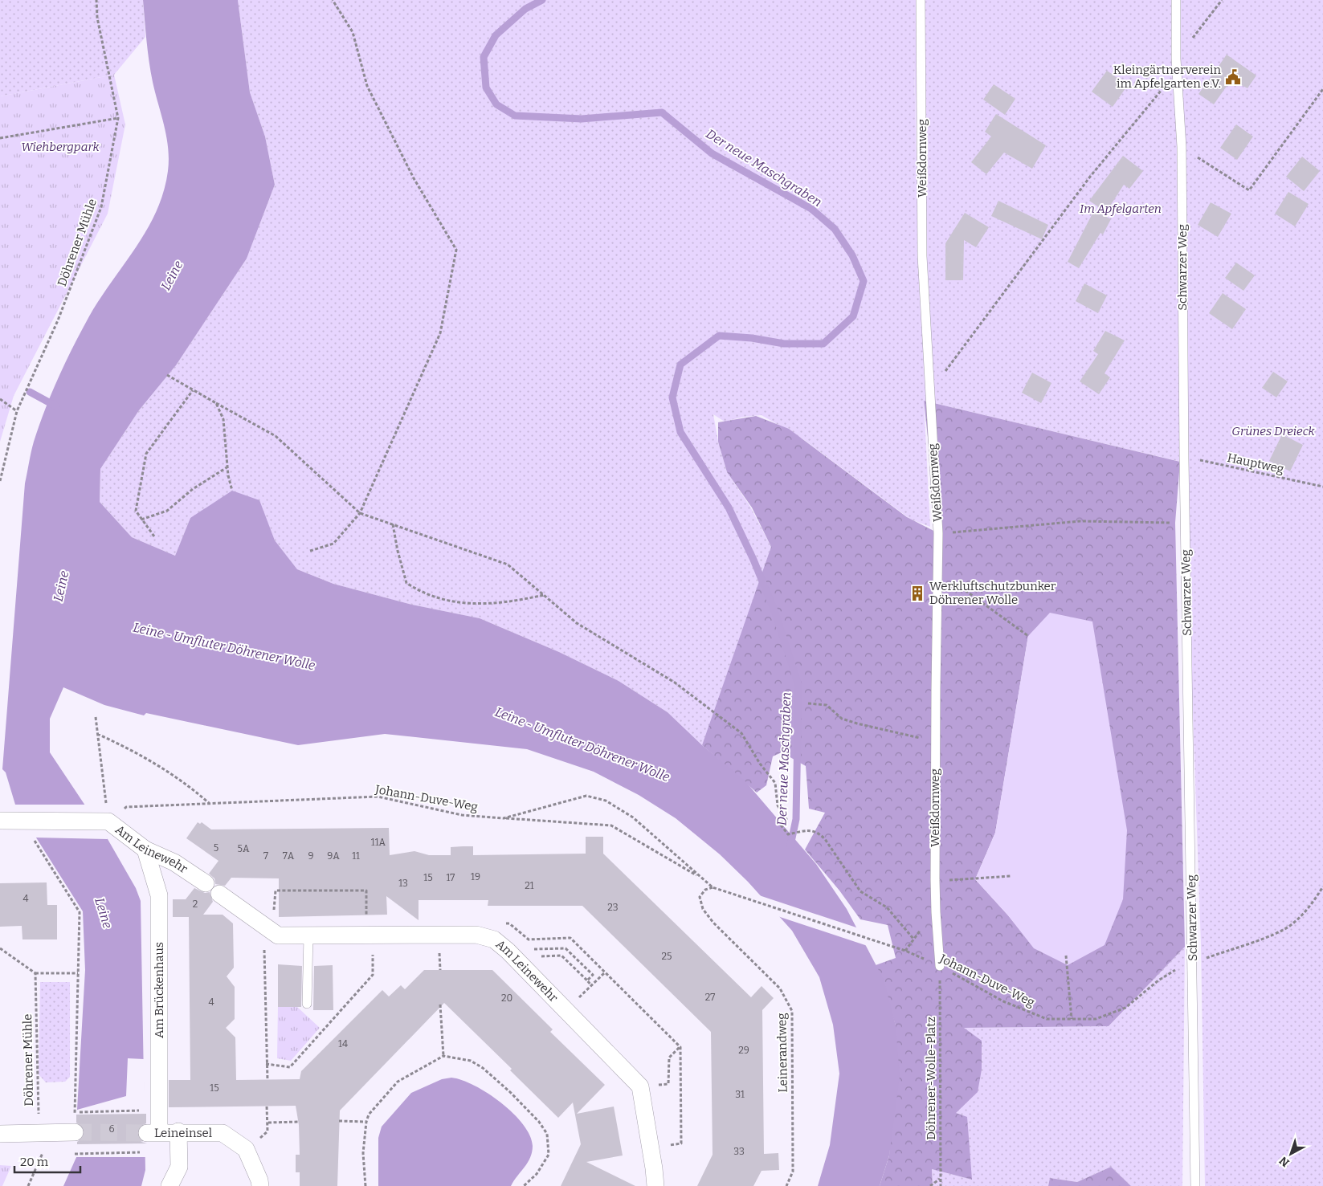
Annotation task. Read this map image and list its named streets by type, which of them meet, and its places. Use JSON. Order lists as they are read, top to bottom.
{
  "streets": {
    "street": ["Am Leinewehr", "Am Brückenhaus", "Leineinsel"],
    "lane": ["Weißdornweg", "Schwarzer Weg"],
    "path": [
      "Döhrener Mühle",
      "Hauptweg",
      "Johann-Duve-Weg",
      "Leinerandweg",
      "Döhrener-Wolle-Platz"
    ]
  },
  "crossings": [
    ["Weißdornweg", "Johann-Duve-Weg"],
    ["Weißdornweg", "Döhrener-Wolle-Platz"],
    ["Schwarzer Weg", "Hauptweg"],
    ["Schwarzer Weg", "Johann-Duve-Weg"],
    ["Johann-Duve-Weg", "Am Leinewehr"],
    ["Johann-Duve-Weg", "Leinerandweg"],
    ["Johann-Duve-Weg", "Döhrener-Wolle-Platz"],
    ["Am Leinewehr", "Am Brückenhaus"],
    ["Am Brückenhaus", "Leineinsel"]
  ],
  "water": ["Der neue Maschgraben", "Leine", "Leine - Umfluter Döhrener Wolle"],
  "parks": ["Wiehbergpark", "Im Apfelgarten", "Grünes Dreieck"],
  "places": {
    "public building": ["Kleingärtnerverein im Apfelgarten e.V."],
    "building": ["Werkluftschutzbunker Döhrener Wolle"]
  },
  "house_numbers": [
    "11A",
    "5",
    "5A",
    "7",
    "7A",
    "9",
    "9A",
    "11",
    "19",
    "15",
    "17",
    "13",
    "21",
    "4",
    "2",
    "23",
    "25",
    "27",
    "20",
    "4",
    "14",
    "29",
    "15",
    "31",
    "6",
    "33"
  ],
  "scale_bar": "20 m",
  "north": "bottom left"
}
